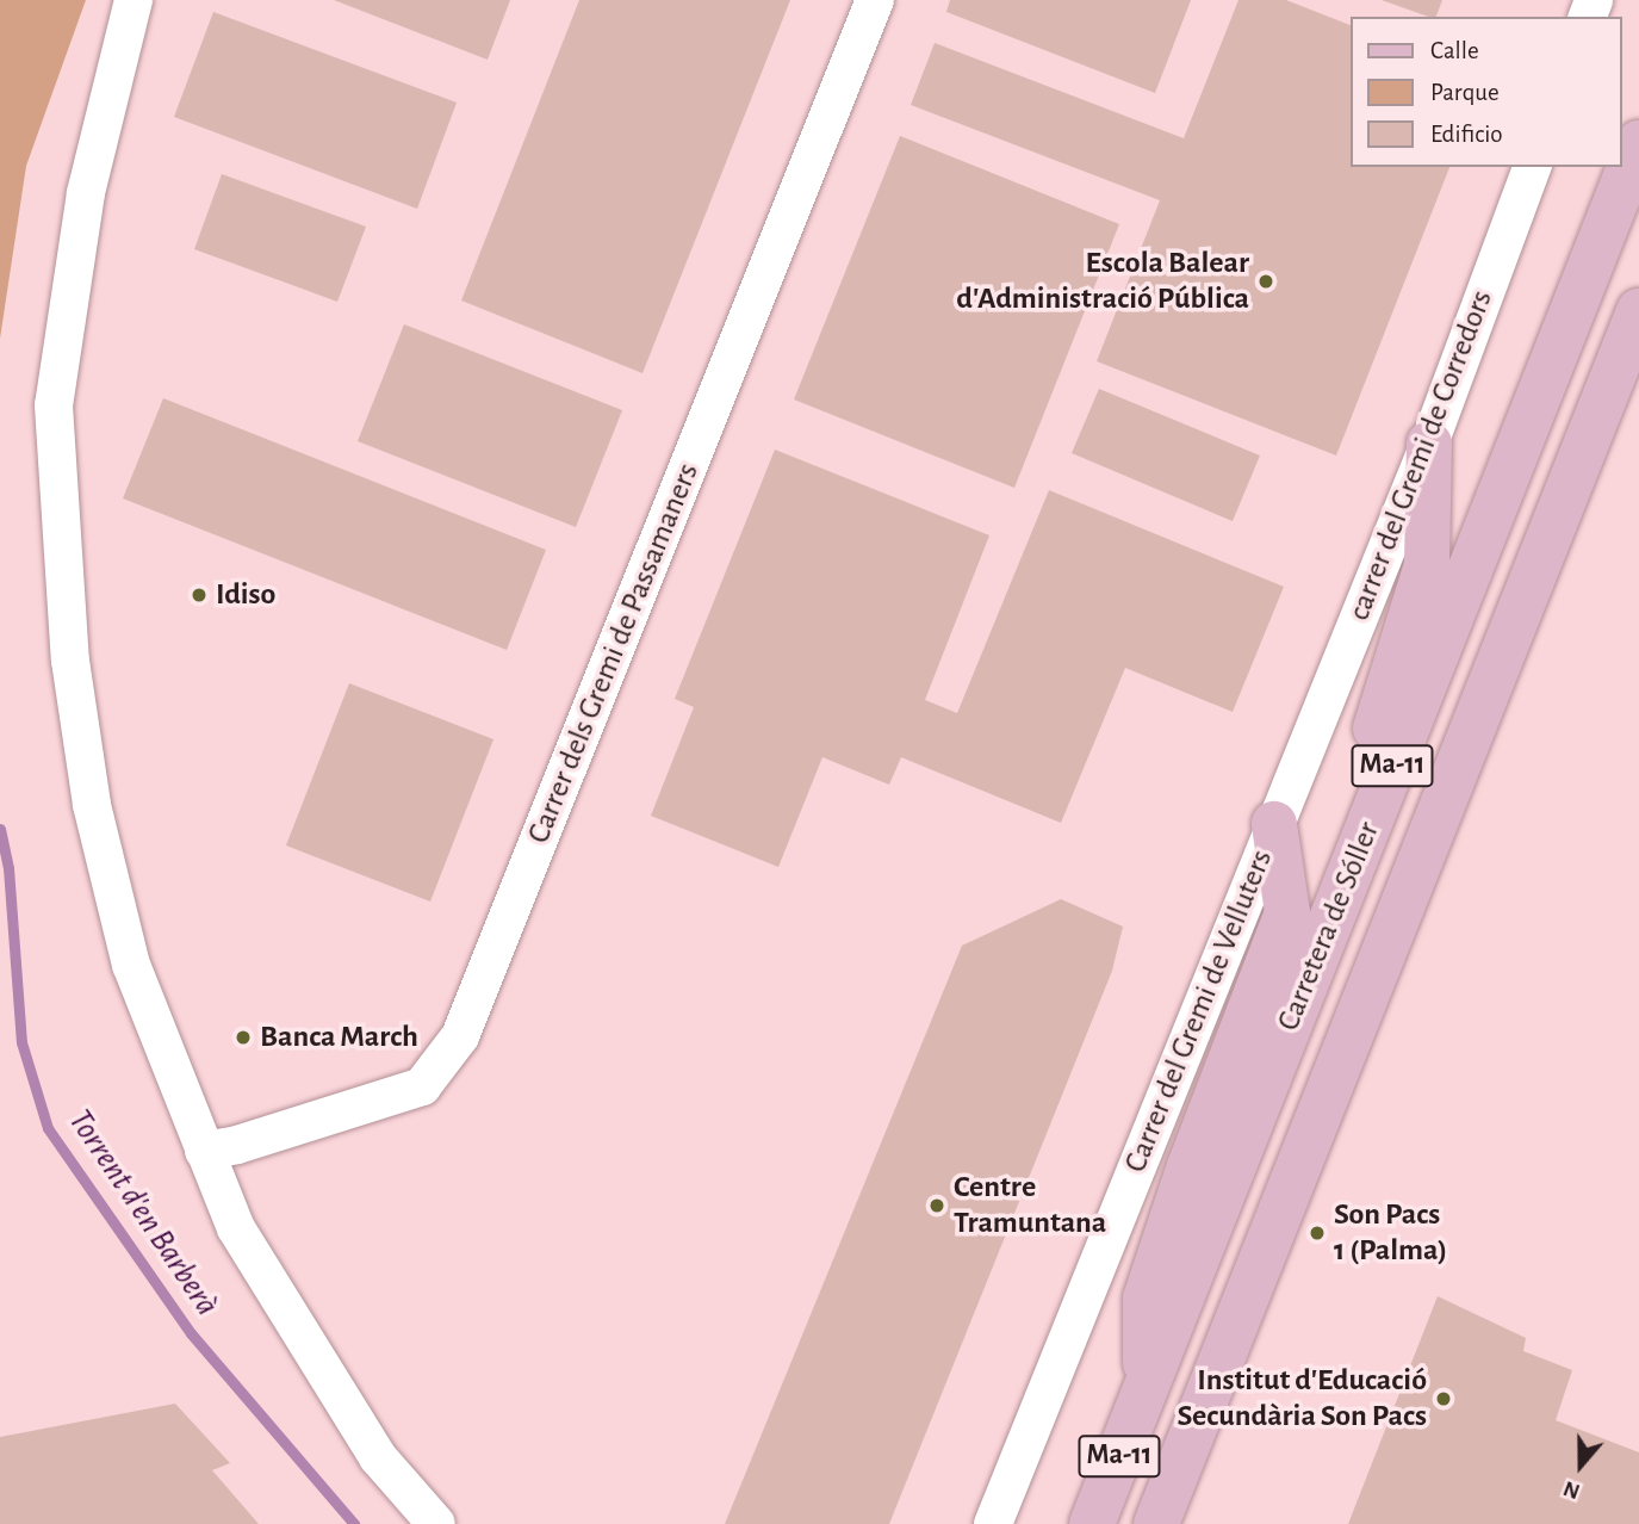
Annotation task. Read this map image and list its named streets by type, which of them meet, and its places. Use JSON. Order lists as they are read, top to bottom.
{
  "streets": {
    "main road": ["Ma-11", "Carretera de Sóller"],
    "street": ["carrer del Gremi de Corredors", "Carrer dels Gremi de Passamaners", "Carrer del Gremi de Velluters"]
  },
  "crossings": [
    ["carrer del Gremi de Corredors", "Carrer del Gremi de Velluters"]
  ],
  "water": ["Torrent d'en Barberà"],
  "places": [
    "Escola Balear d'Administració Pública",
    "Idiso",
    "Banca March",
    "Centre Tramuntana",
    "Son Pacs 1 (Palma)",
    "Institut d'Educació Secundària Son Pacs"
  ],
  "legend": ["Calle", "Parque", "Edificio"],
  "north": "bottom"
}
